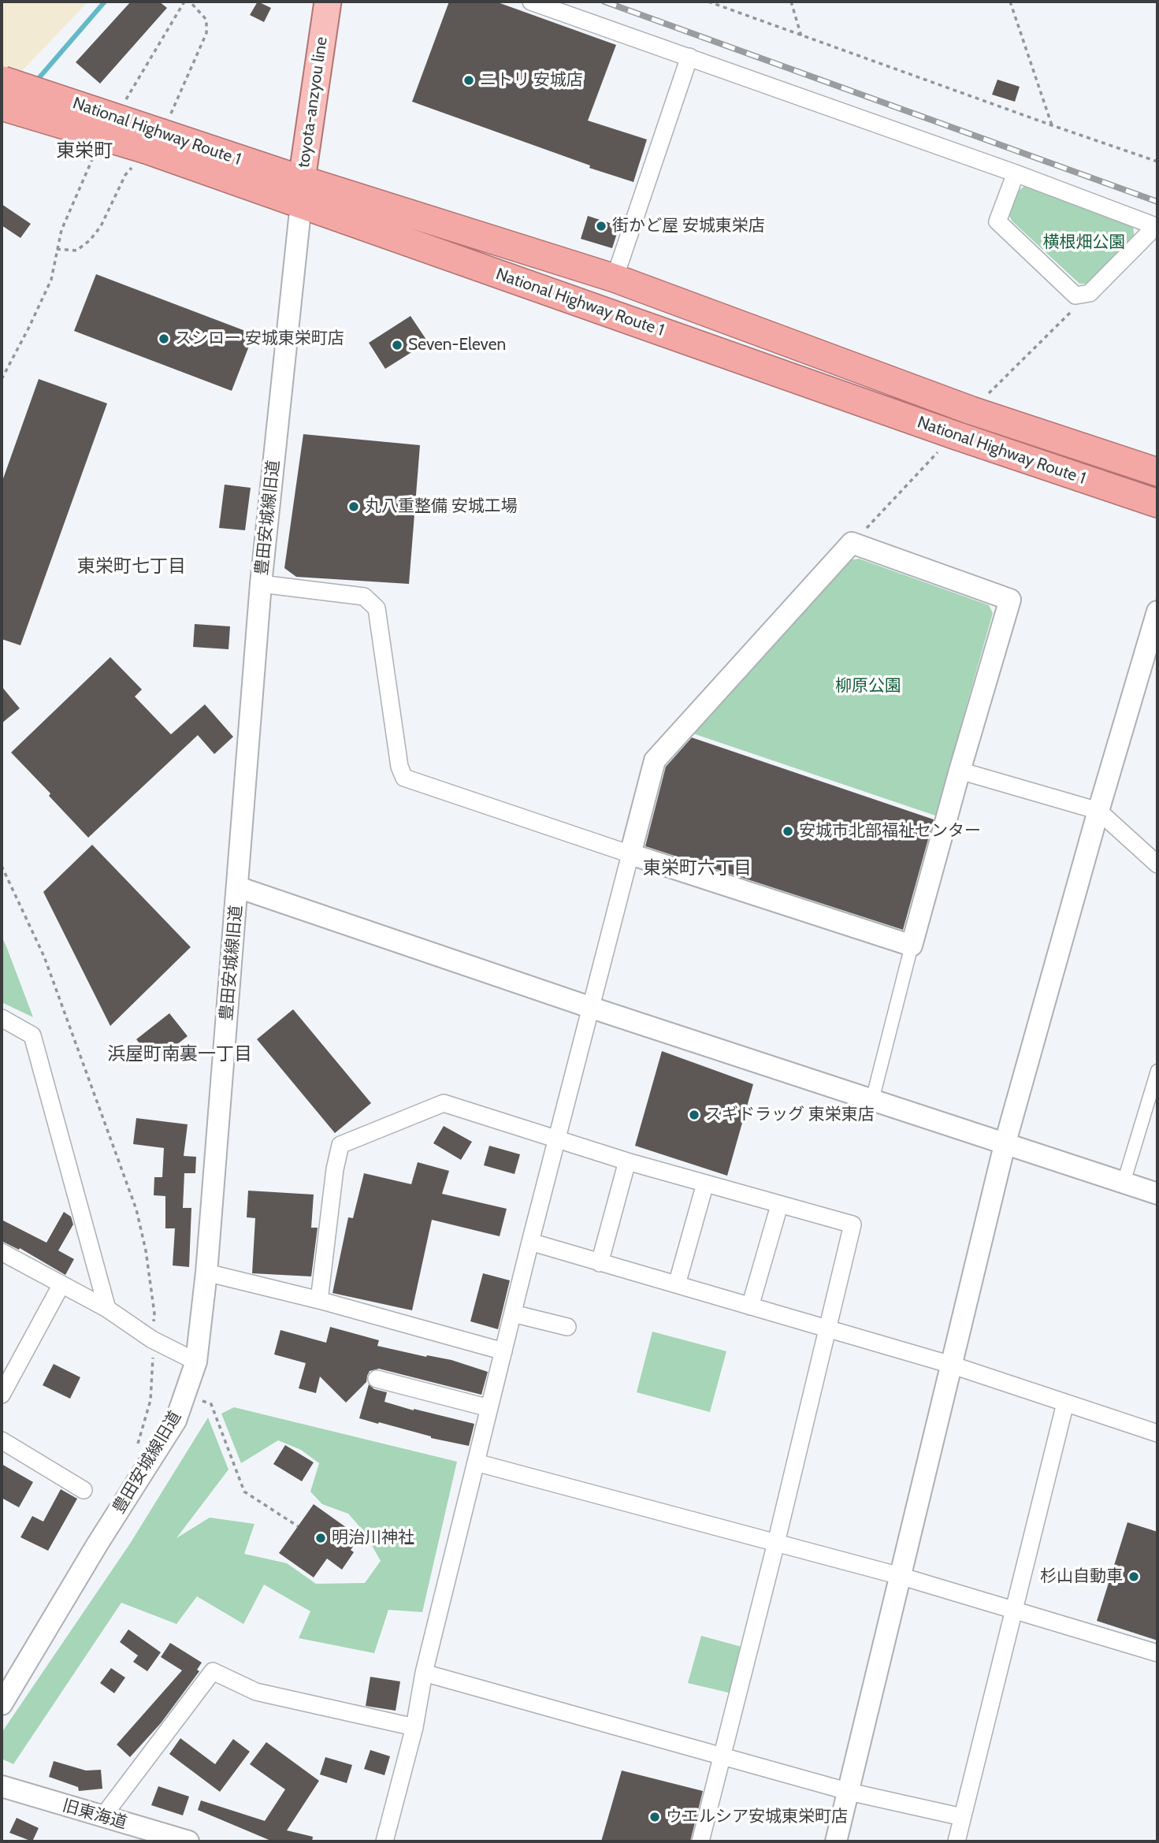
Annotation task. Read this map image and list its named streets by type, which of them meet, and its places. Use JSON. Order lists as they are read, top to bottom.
{
  "streets": {
    "highway": ["National Highway Route 1"],
    "main road": ["toyota-anzyou line"],
    "street": ["豊田安城線旧道", "旧東海道"]
  },
  "crossings": [
    ["toyota-anzyou line", "National Highway Route 1"],
    ["toyota-anzyou line", "豊田安城線旧道"],
    ["National Highway Route 1", "豊田安城線旧道"]
  ],
  "districts": [
    "東栄町",
    "東栄町七丁目",
    "東栄町六丁目",
    "浜屋町南裏一丁目"
  ],
  "parks": ["横根畑公園", "柳原公園"],
  "places": [
    "ニトリ 安城店",
    "街かど屋 安城東栄店",
    "スシロー 安城東栄町店",
    "Seven-Eleven",
    "丸八重整備 安城工場",
    "安城市北部福祉センター",
    "スギドラッグ 東栄東店",
    "明治川神社",
    "杉山自動車",
    "ウエルシア安城東栄町店"
  ]
}
